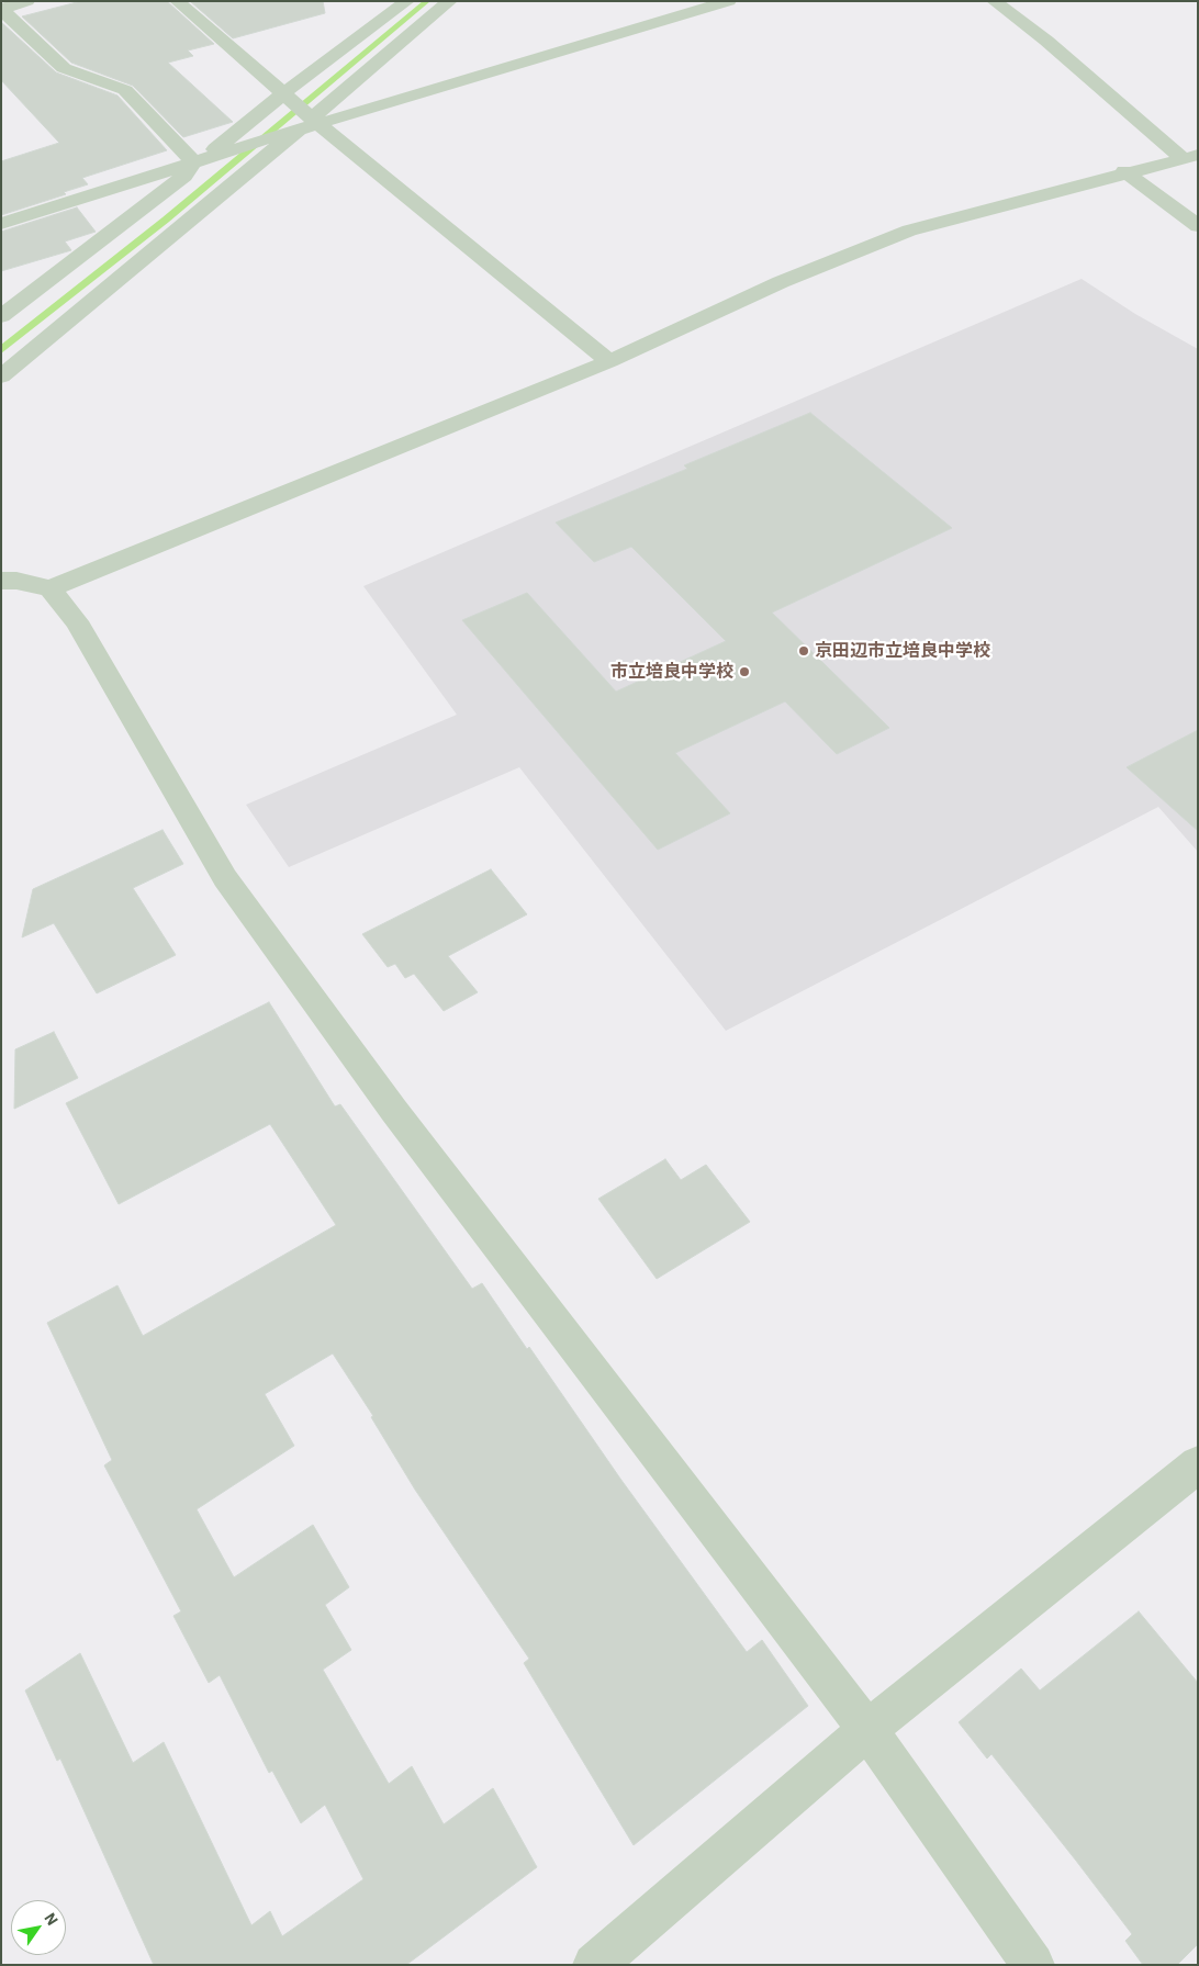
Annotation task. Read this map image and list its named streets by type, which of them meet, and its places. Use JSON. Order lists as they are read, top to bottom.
{
  "places": ["京田辺市立培良中学校", "市立培良中学校"],
  "north": "top right"
}
